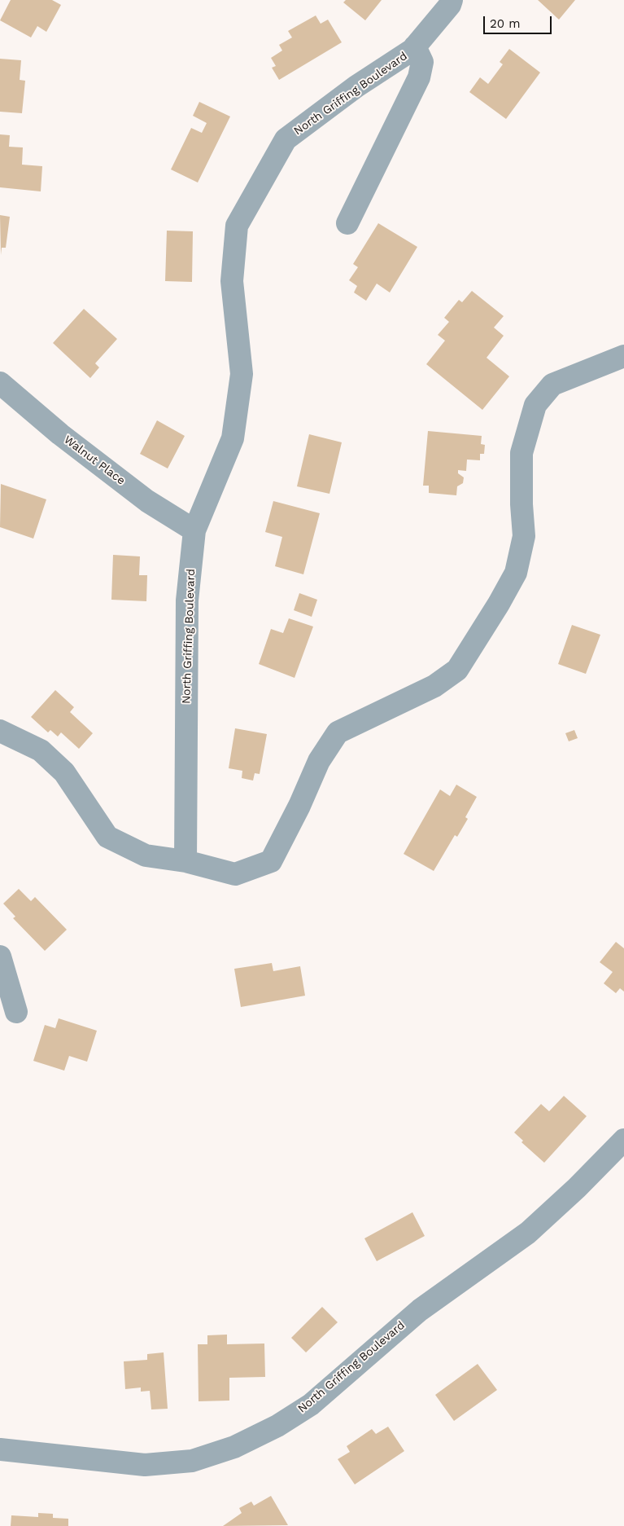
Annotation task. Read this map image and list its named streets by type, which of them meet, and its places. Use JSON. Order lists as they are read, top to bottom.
{
  "streets": {
    "street": ["North Griffing Boulevard", "Walnut Place"]
  },
  "crossings": [
    ["North Griffing Boulevard", "Walnut Place"]
  ],
  "scale_bar": "20 m"
}
